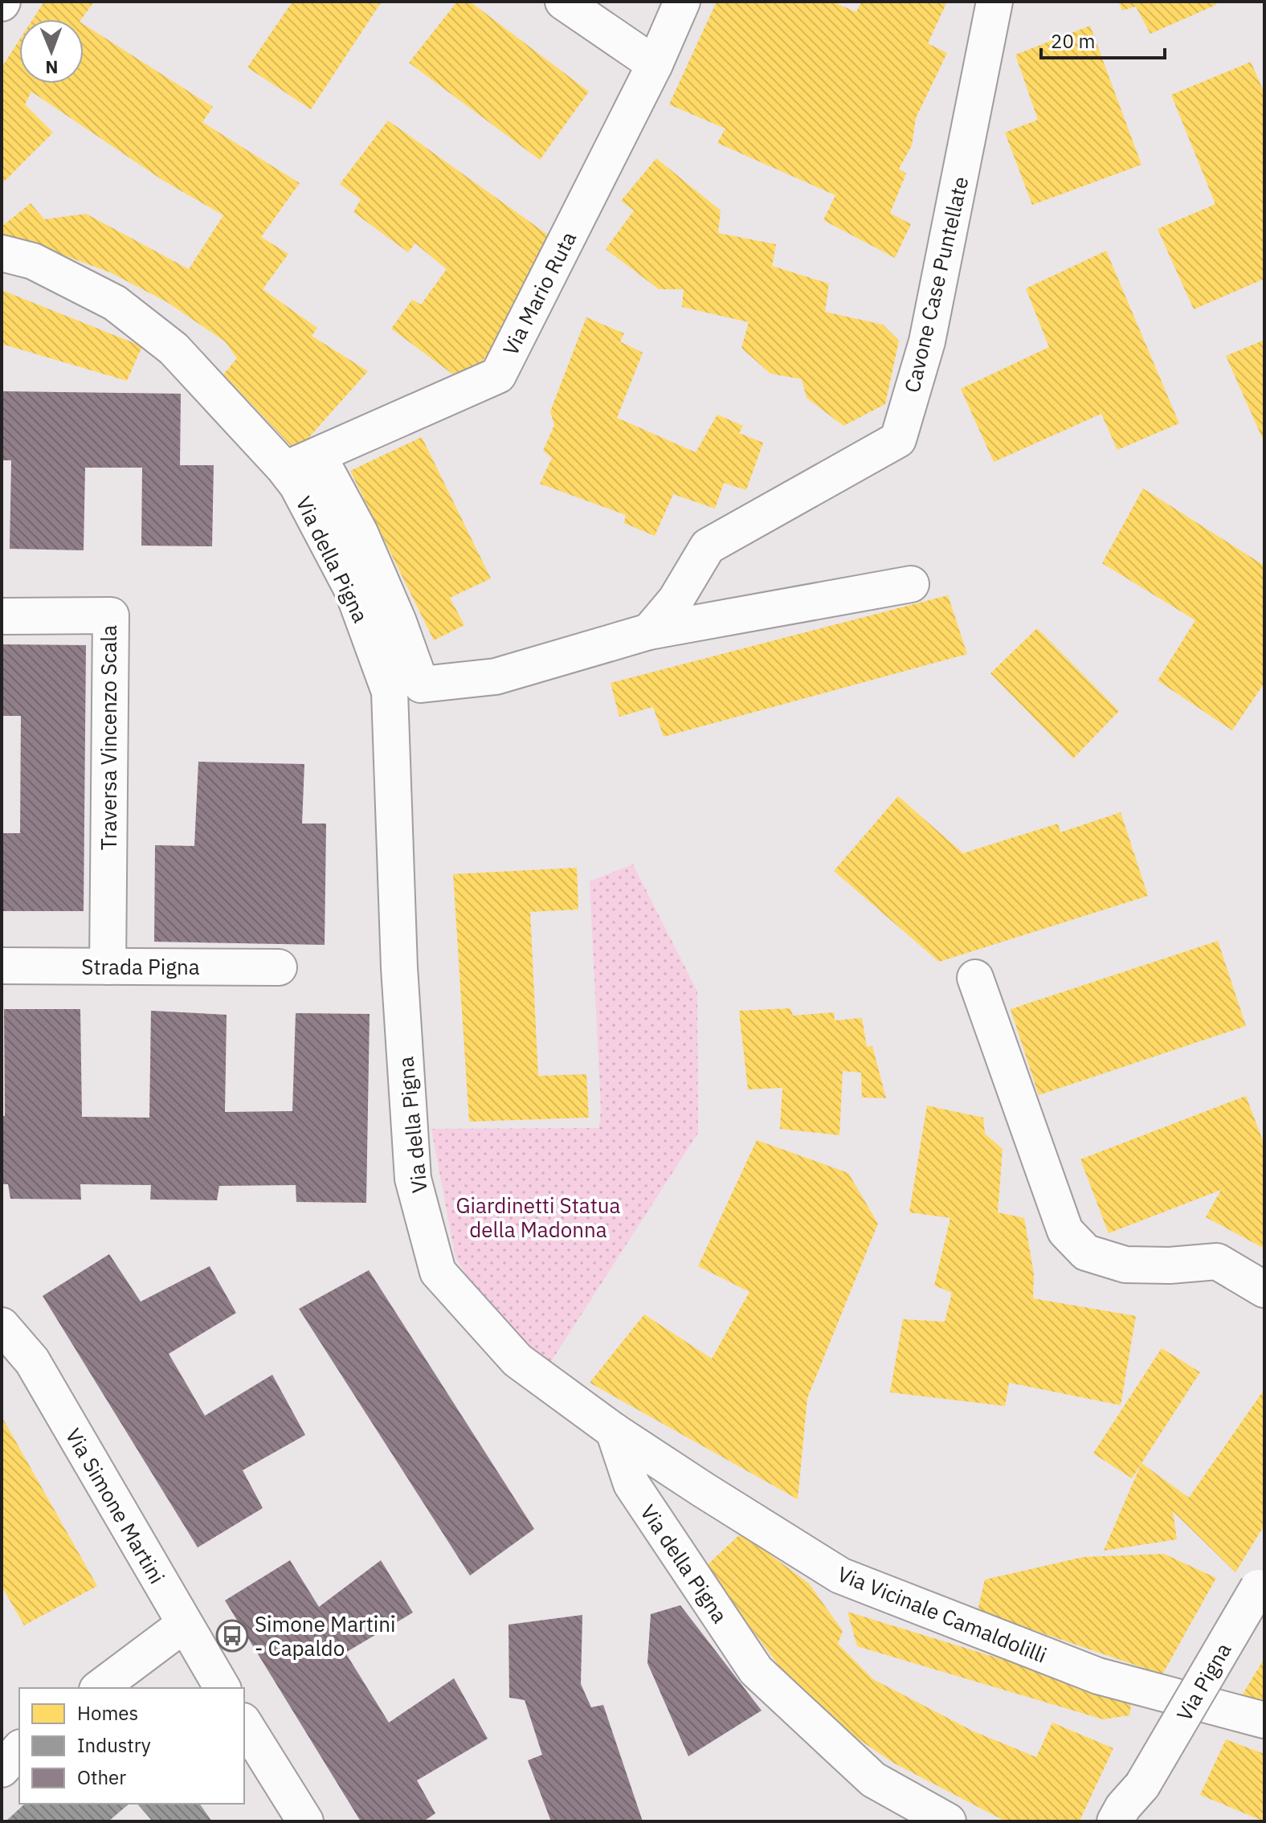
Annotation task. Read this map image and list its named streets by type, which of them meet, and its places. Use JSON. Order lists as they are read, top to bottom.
{
  "streets": {
    "street": [
      "Cavone Case Puntellate",
      "Via Mario Ruta",
      "Via della Pigna",
      "Traversa Vincenzo Scala",
      "Strada Pigna",
      "Via Simone Martini",
      "Via Vicinale Camaldolilli",
      "Via Pigna"
    ]
  },
  "crossings": [
    ["Via Mario Ruta", "Via della Pigna"],
    ["Via della Pigna", "Via Vicinale Camaldolilli"],
    ["Traversa Vincenzo Scala", "Strada Pigna"]
  ],
  "parks": ["Giardinetti Statua della Madonna"],
  "places": {
    "bus stop": ["Simone Martini - Capaldo"]
  },
  "legend": ["Homes", "Industry", "Other"],
  "scale_bar": "20 m",
  "north": "bottom"
}
